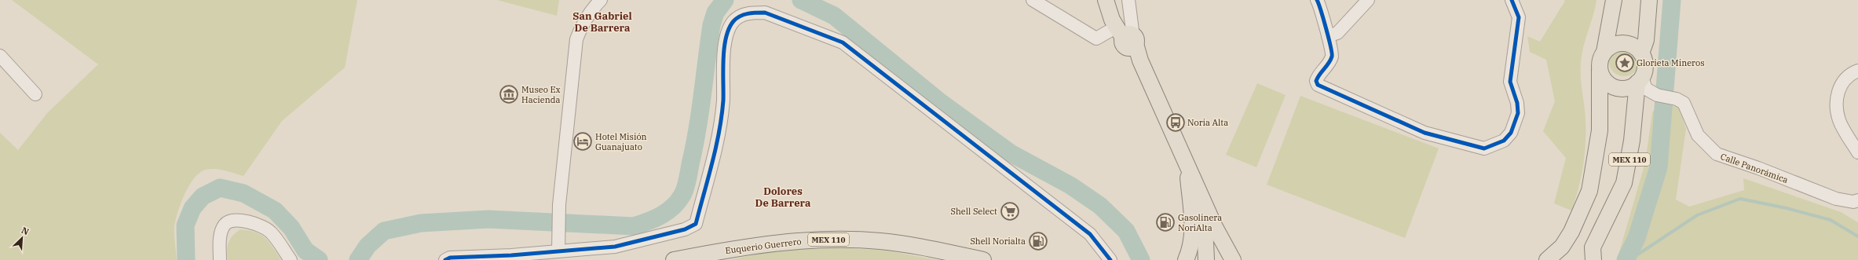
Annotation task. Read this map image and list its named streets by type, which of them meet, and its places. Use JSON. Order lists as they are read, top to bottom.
{
  "streets": {
    "main road": ["MEX 110", "Euquerio Guerrero"],
    "street": ["Calle Panorámica"]
  },
  "crossings": [
    ["MEX 110", "Calle Panorámica"]
  ],
  "districts": ["San Gabriel De Barrera", "Dolores De Barrera"],
  "places": {
    "place": ["Glorieta Mineros"],
    "museum": ["Museo Ex Hacienda"],
    "bus stop": ["Noria Alta"],
    "hotel": ["Hotel Misión Guanajuato"],
    "supermarket": ["Shell Select"],
    "fuel station": ["Gasolinera NoriAlta", "Shell Norialta"]
  },
  "north": "top right"
}
